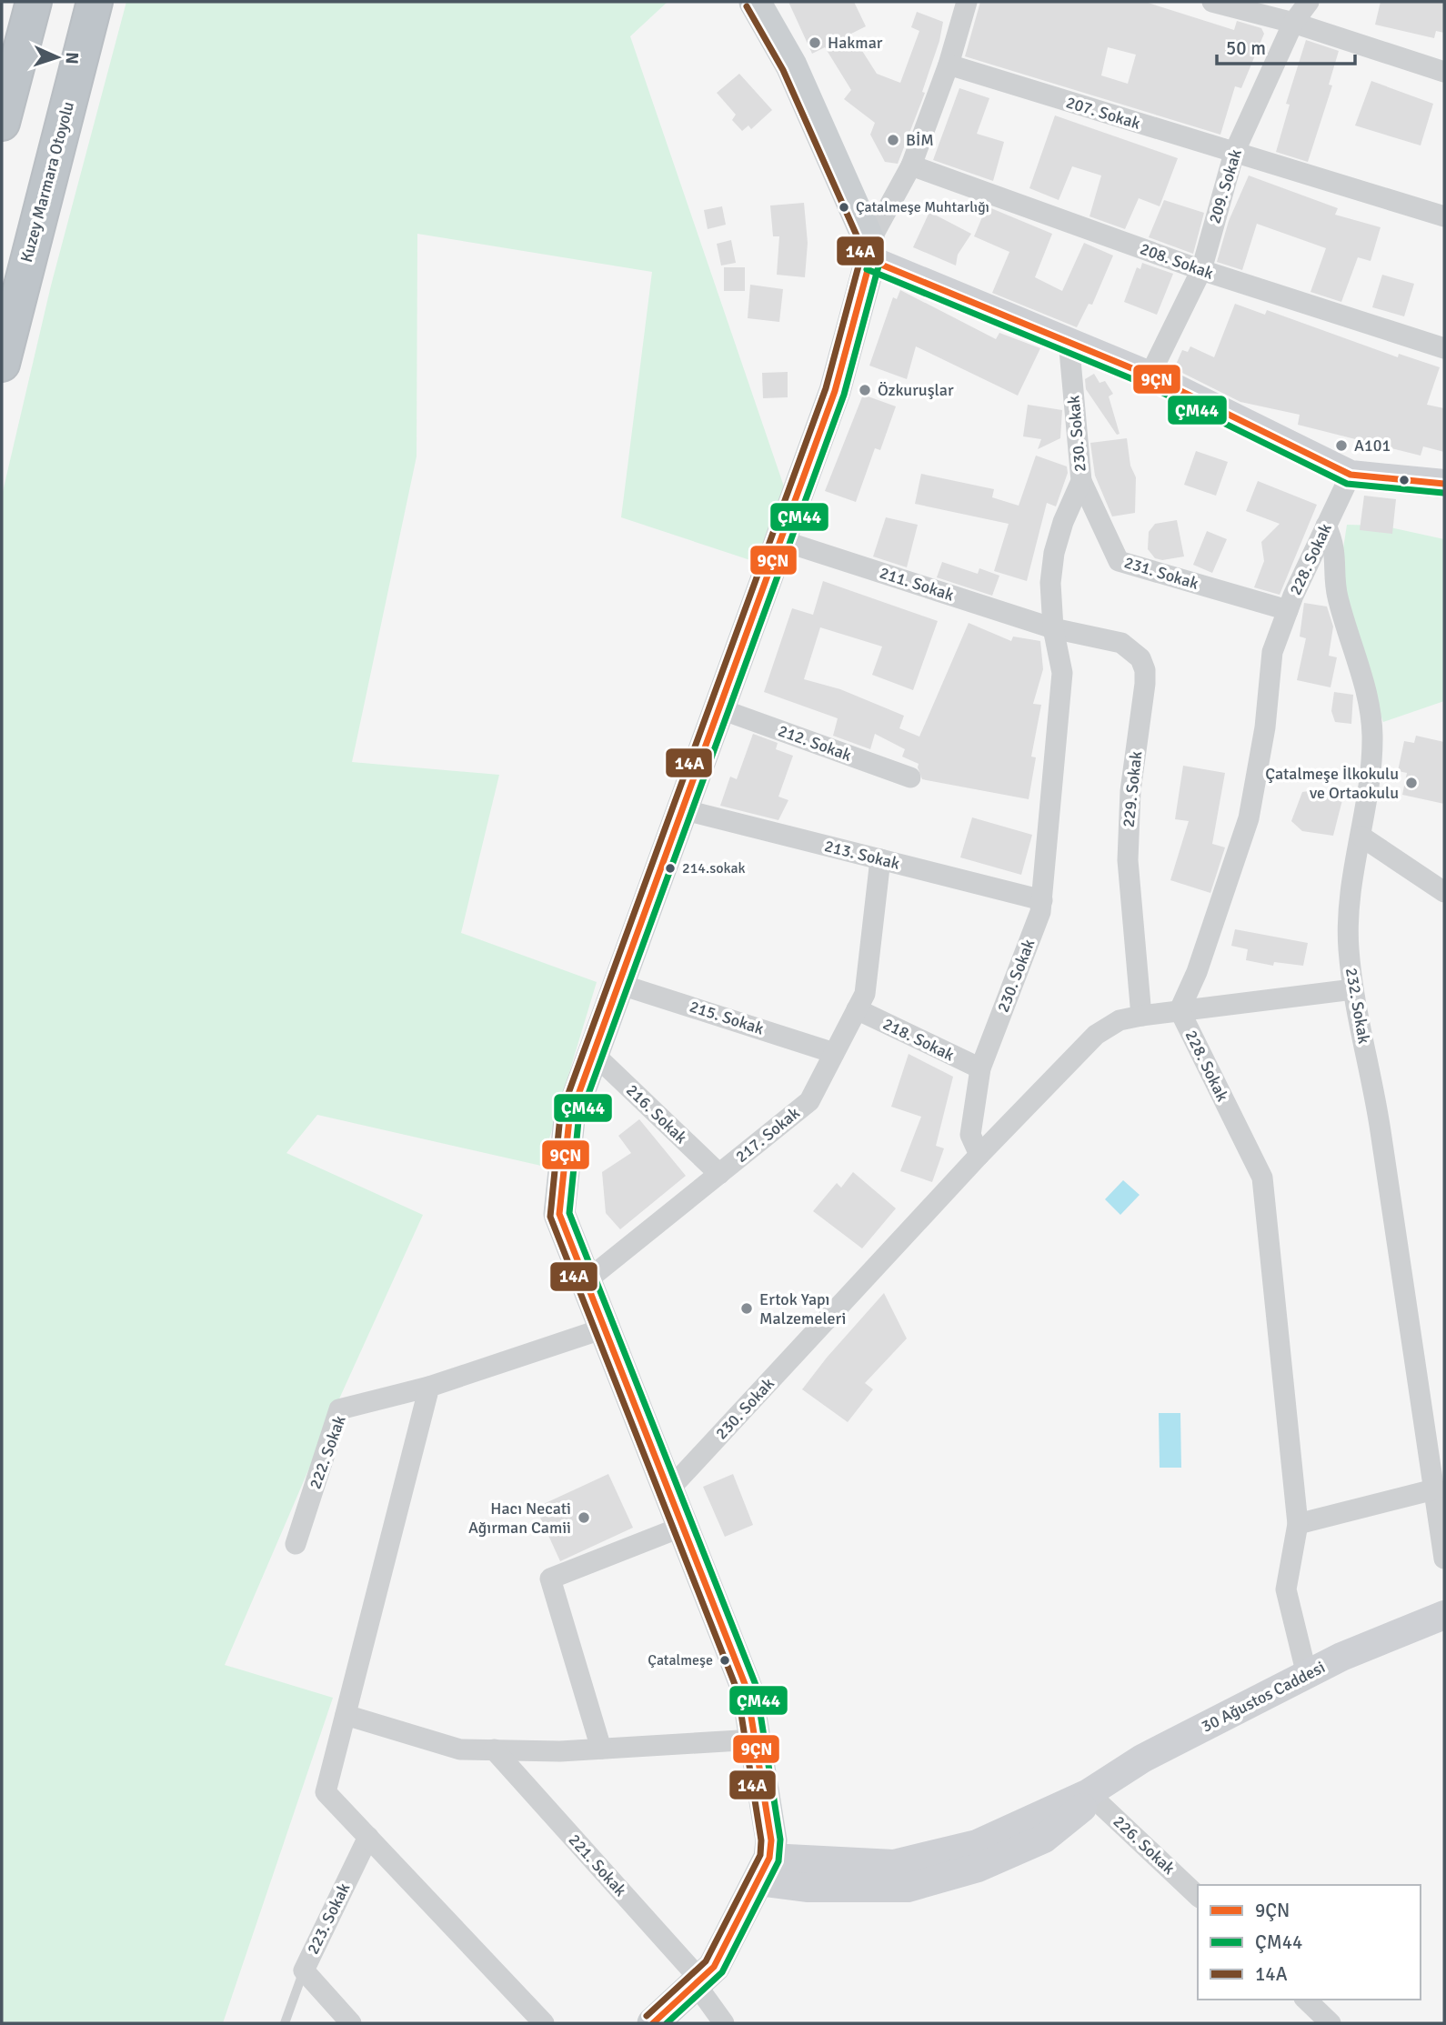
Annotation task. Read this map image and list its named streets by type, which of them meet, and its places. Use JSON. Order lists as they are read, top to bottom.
{
  "streets": {
    "highway": ["Kuzey Marmara Otoyolu"],
    "main road": ["30 Ağustos Caddesi"],
    "street": [
      "207. Sokak",
      "209. Sokak",
      "208. Sokak",
      "230. Sokak",
      "228. Sokak",
      "231. Sokak",
      "211. Sokak",
      "212. Sokak",
      "229. Sokak",
      "213. Sokak",
      "232. Sokak",
      "215. Sokak",
      "218. Sokak",
      "216. Sokak",
      "217. Sokak",
      "222. Sokak",
      "226. Sokak",
      "221. Sokak",
      "223. Sokak"
    ]
  },
  "crossings": [
    ["207. Sokak", "209. Sokak"],
    ["209. Sokak", "208. Sokak"],
    ["230. Sokak", "231. Sokak"],
    ["230. Sokak", "211. Sokak"],
    ["230. Sokak", "229. Sokak"],
    ["230. Sokak", "213. Sokak"],
    ["230. Sokak", "218. Sokak"],
    ["228. Sokak", "231. Sokak"],
    ["228. Sokak", "232. Sokak"],
    ["228. Sokak", "30 Ağustos Caddesi"],
    ["211. Sokak", "229. Sokak"],
    ["213. Sokak", "217. Sokak"],
    ["215. Sokak", "217. Sokak"],
    ["218. Sokak", "217. Sokak"],
    ["216. Sokak", "217. Sokak"],
    ["30 Ağustos Caddesi", "226. Sokak"]
  ],
  "places": [
    "Hakmar",
    "BİM",
    "Çatalmeşe Muhtarlığı",
    "Özkuruşlar",
    "A101",
    "Çatalmeşe İlkokulu ve Ortaokulu",
    "214.sokak",
    "Ertok Yapı Malzemeleri",
    "Hacı Necati Ağırman Camii",
    "Çatalmeşe"
  ],
  "lines": ["transit line 14A", "transit line 9ÇN", "transit line ÇM44"],
  "legend": ["9ÇN", "ÇM44", "14A"],
  "scale_bar": "50 m",
  "north": "right"
}
